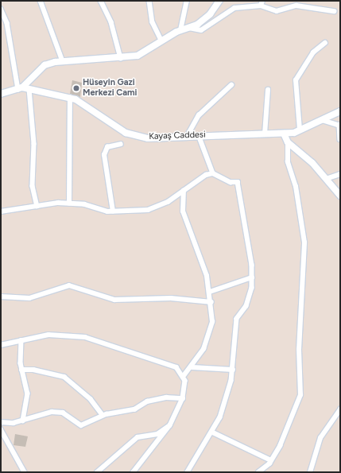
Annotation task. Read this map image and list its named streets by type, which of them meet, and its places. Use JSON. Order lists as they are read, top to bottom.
{
  "streets": {
    "street": ["Kayaş Caddesi"]
  },
  "places": ["Hüseyin Gazi Merkezi Cami"]
}
